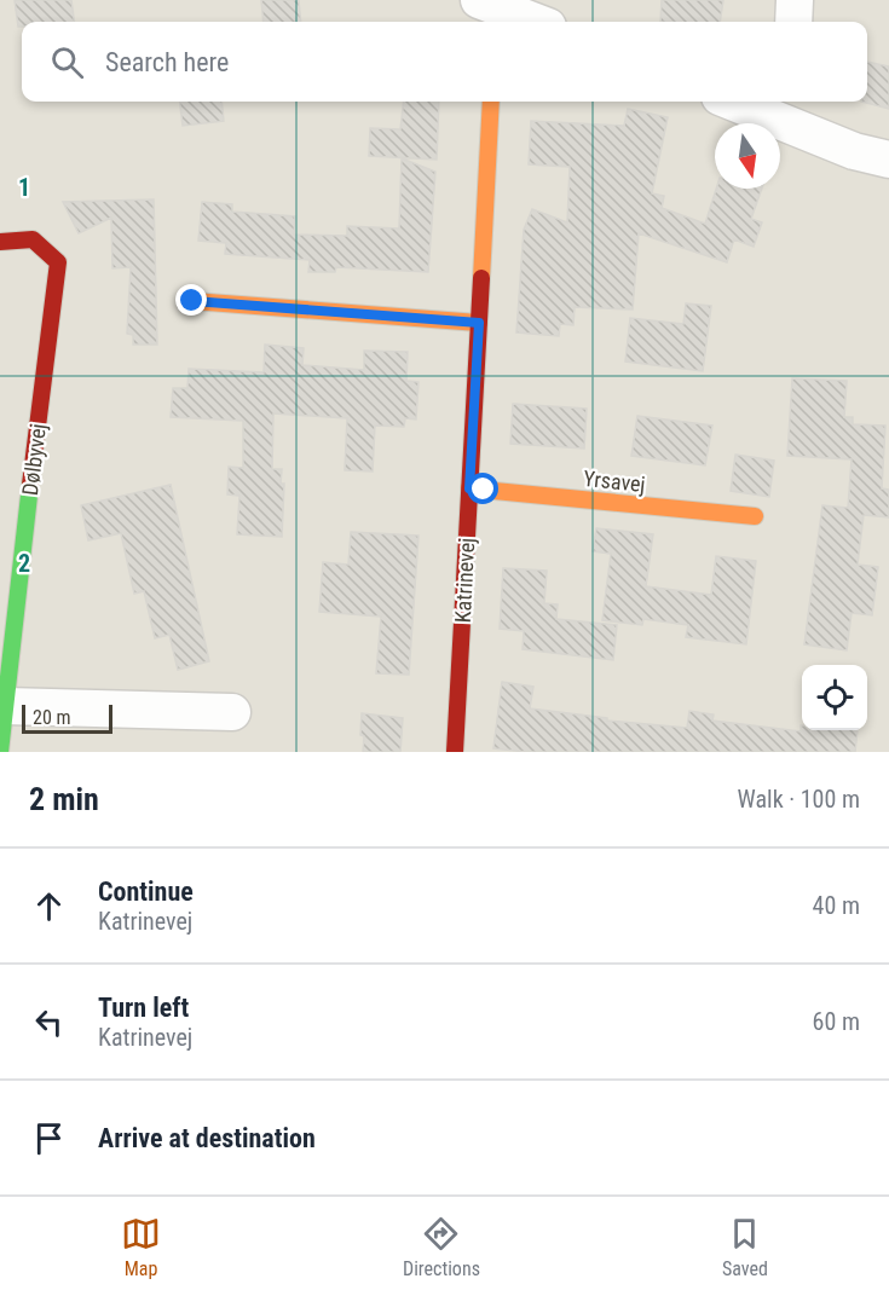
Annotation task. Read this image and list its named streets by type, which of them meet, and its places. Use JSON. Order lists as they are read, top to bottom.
{
  "streets": {
    "street": ["Dølbyvej", "Yrsavej", "Katrinevej"]
  },
  "crossings": [
    ["Yrsavej", "Katrinevej"]
  ],
  "scale_bar": "20 m",
  "north": "bottom",
  "page": {
    "search": "Search here",
    "scale": "20 m",
    "heading": ["2 min", "Walk · 100 m"],
    "list": [
      ["Continue", "Katrinevej", "40 m"],
      ["Turn left", "Katrinevej", "60 m"],
      "Arrive at destination"
    ],
    "nav": ["Map", "Directions", "Saved"]
  },
  "grid": {
    "rows": ["1", "2"]
  }
}
